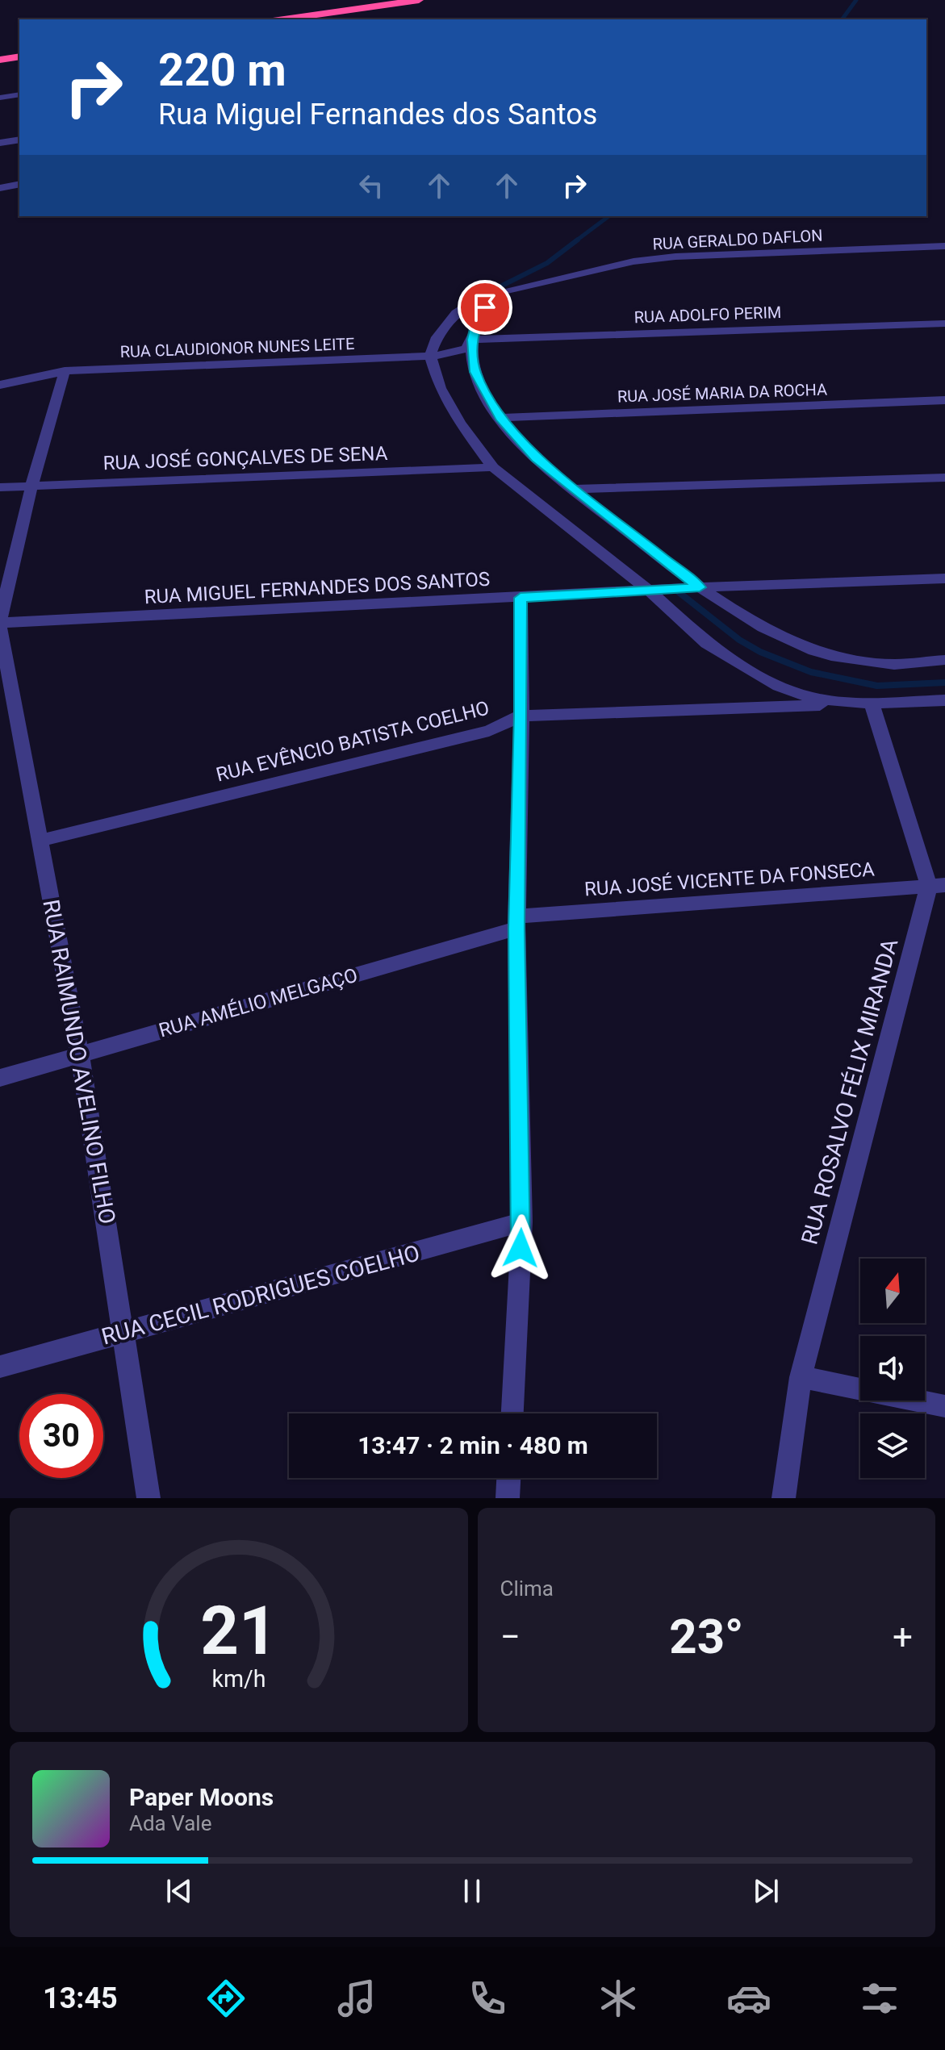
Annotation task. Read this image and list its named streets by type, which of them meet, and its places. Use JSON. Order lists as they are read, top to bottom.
{
  "streets": {
    "street": [
      "RUA GERALDO DAFLON",
      "RUA ADOLFO PERIM",
      "RUA CLAUDIONOR NUNES LEITE",
      "RUA JOSÉ MARIA DA ROCHA",
      "RUA JOSÉ GONÇALVES DE SENA",
      "RUA MIGUEL FERNANDES DOS SANTOS",
      "RUA EVÊNCIO BATISTA COELHO",
      "RUA JOSÉ VICENTE DA FONSECA",
      "RUA AMÉLIO MELGAÇO",
      "RUA RAIMUNDO AVELINO FILHO",
      "RUA ROSALVO FÉLIX MIRANDA",
      "RUA CECIL RODRIGUES COELHO"
    ]
  },
  "crossings": [
    ["RUA GERALDO DAFLON", "RUA CLAUDIONOR NUNES LEITE"],
    ["RUA ADOLFO PERIM", "RUA CLAUDIONOR NUNES LEITE"],
    ["RUA MIGUEL FERNANDES DOS SANTOS", "RUA RAIMUNDO AVELINO FILHO"],
    ["RUA EVÊNCIO BATISTA COELHO", "RUA RAIMUNDO AVELINO FILHO"],
    ["RUA JOSÉ VICENTE DA FONSECA", "RUA AMÉLIO MELGAÇO"],
    ["RUA JOSÉ VICENTE DA FONSECA", "RUA ROSALVO FÉLIX MIRANDA"],
    ["RUA AMÉLIO MELGAÇO", "RUA RAIMUNDO AVELINO FILHO"],
    ["RUA RAIMUNDO AVELINO FILHO", "RUA CECIL RODRIGUES COELHO"]
  ],
  "north": "top",
  "page": {
    "turn": ["220 m", "Rua Miguel Fernandes dos Santos"],
    "limit": "30",
    "trip": "13:47 · 2 min · 480 m",
    "tile": "Clima",
    "heat": ["−", "23°", "+"],
    "song": ["Paper Moons", "Ada Vale"],
    "tabs": "13:45",
    "gauge": ["21", "km/h"]
  }
}
